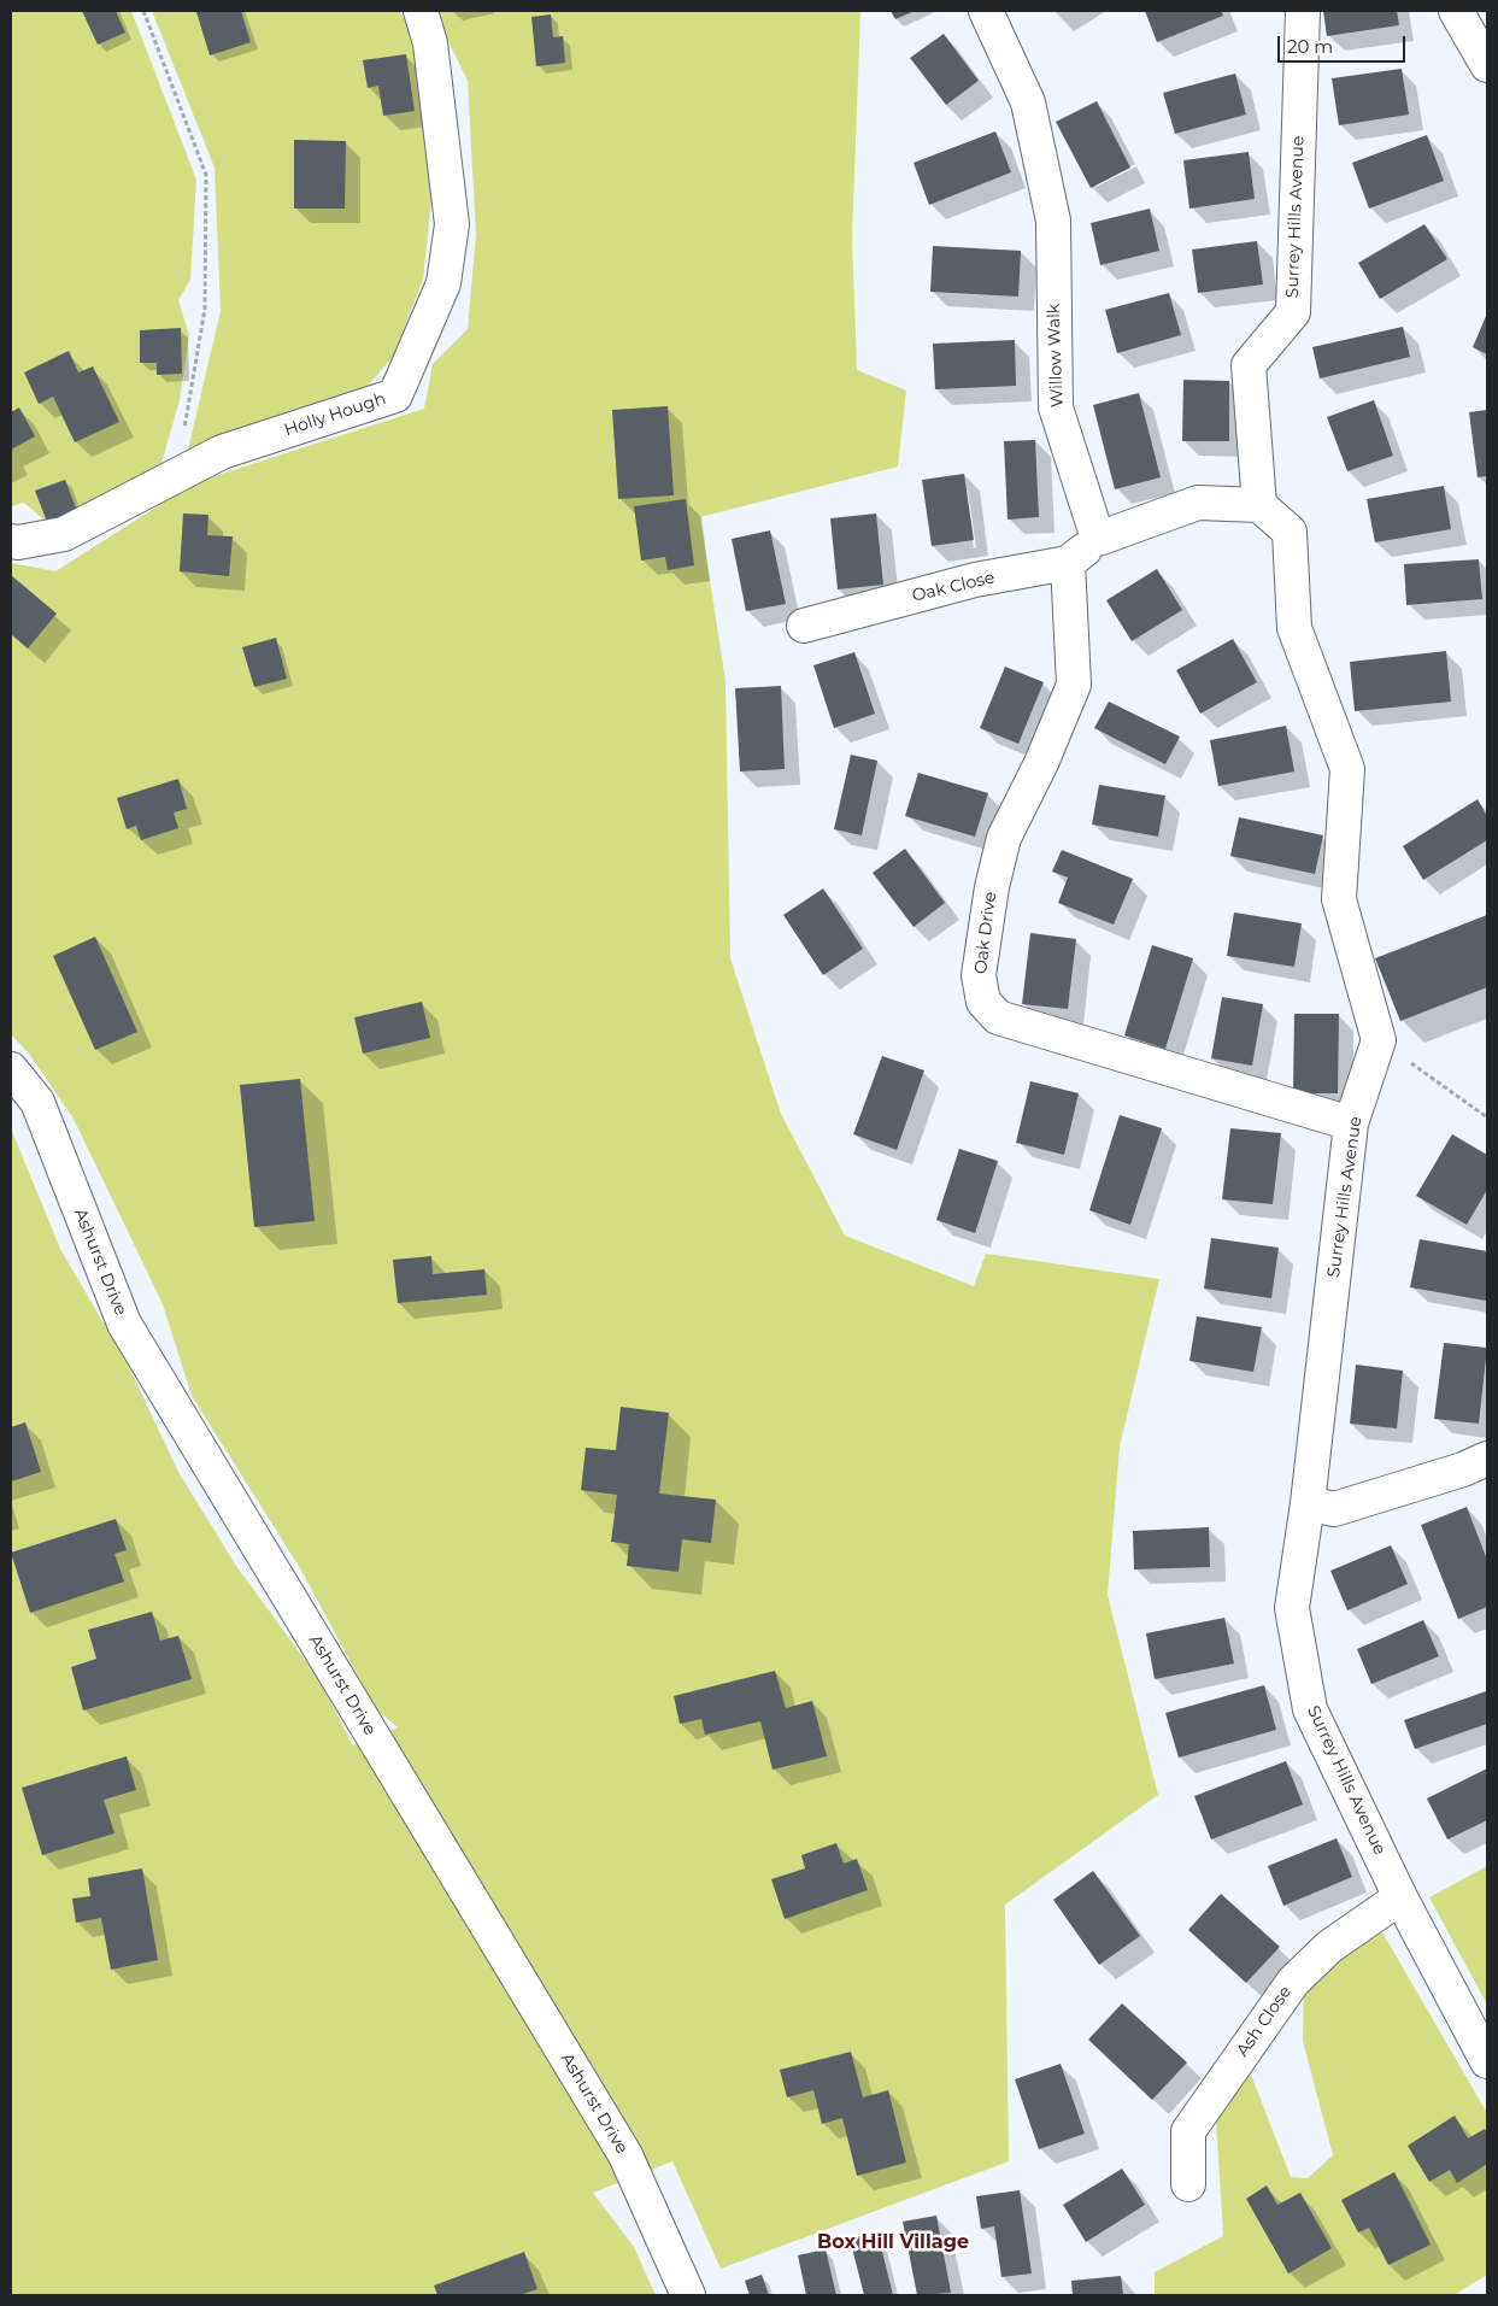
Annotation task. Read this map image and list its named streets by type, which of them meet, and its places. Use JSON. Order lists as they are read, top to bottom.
{
  "streets": {
    "street": [
      "Surrey Hills Avenue",
      "Willow Walk",
      "Holly Hough",
      "Oak Close",
      "Oak Drive",
      "Ashurst Drive",
      "Ash Close"
    ]
  },
  "crossings": [
    ["Surrey Hills Avenue", "Oak Drive"],
    ["Surrey Hills Avenue", "Ash Close"],
    ["Willow Walk", "Oak Close"],
    ["Oak Close", "Oak Drive"]
  ],
  "districts": ["Box Hill Village"],
  "scale_bar": "20 m"
}
